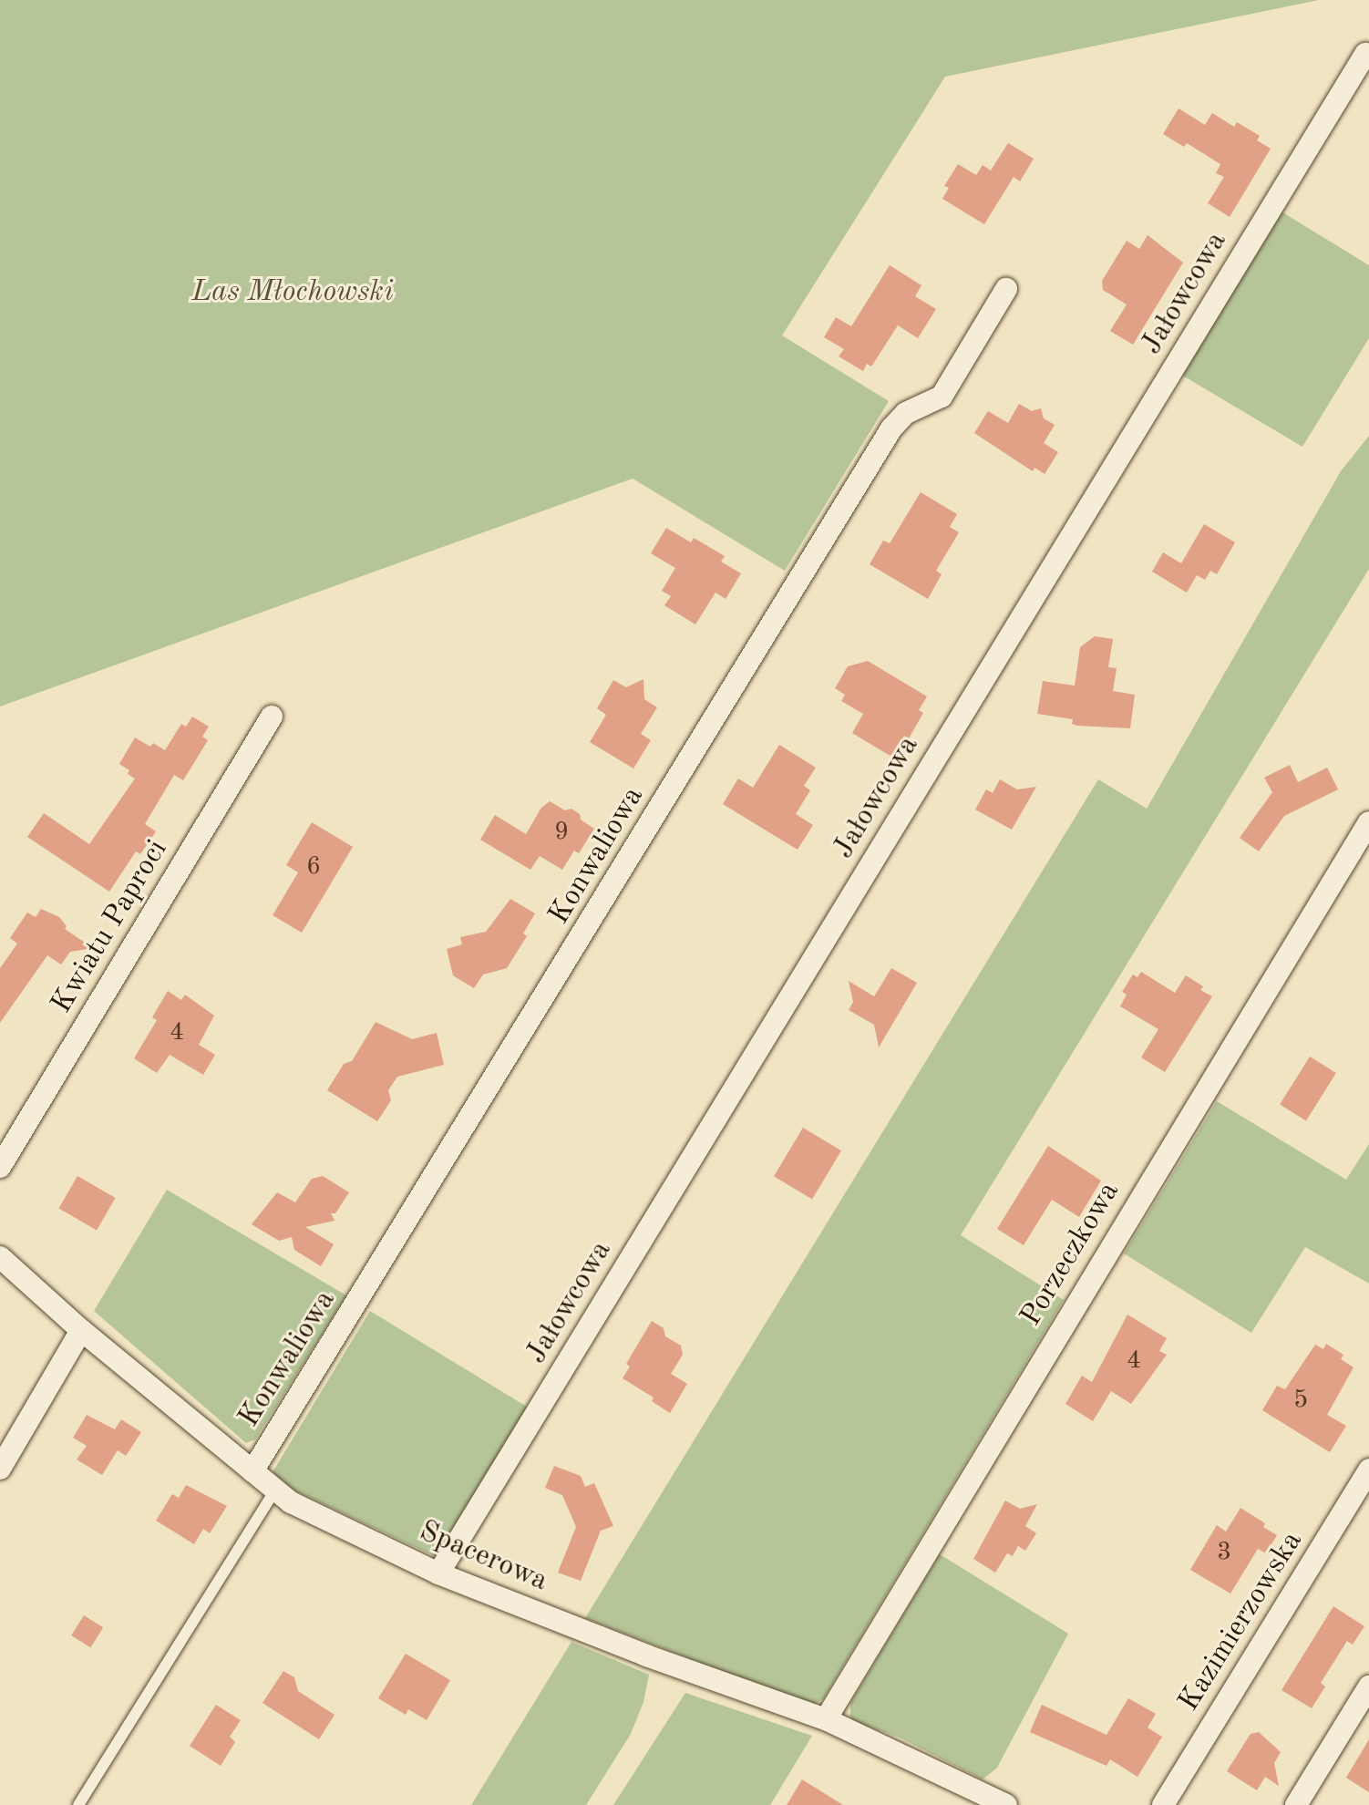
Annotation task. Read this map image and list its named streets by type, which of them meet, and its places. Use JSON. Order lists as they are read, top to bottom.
{
  "streets": {
    "street": [
      "Jałowcowa",
      "Konwaliowa",
      "Kwiatu Paproci",
      "Porzeczkowa",
      "Spacerowa",
      "Kazimierzowska"
    ]
  },
  "crossings": [
    ["Jałowcowa", "Spacerowa"],
    ["Konwaliowa", "Spacerowa"],
    ["Porzeczkowa", "Spacerowa"]
  ],
  "parks": ["Las Młochowski"],
  "house_numbers": [
    "9",
    "6",
    "4",
    "4",
    "5",
    "3"
  ]
}
